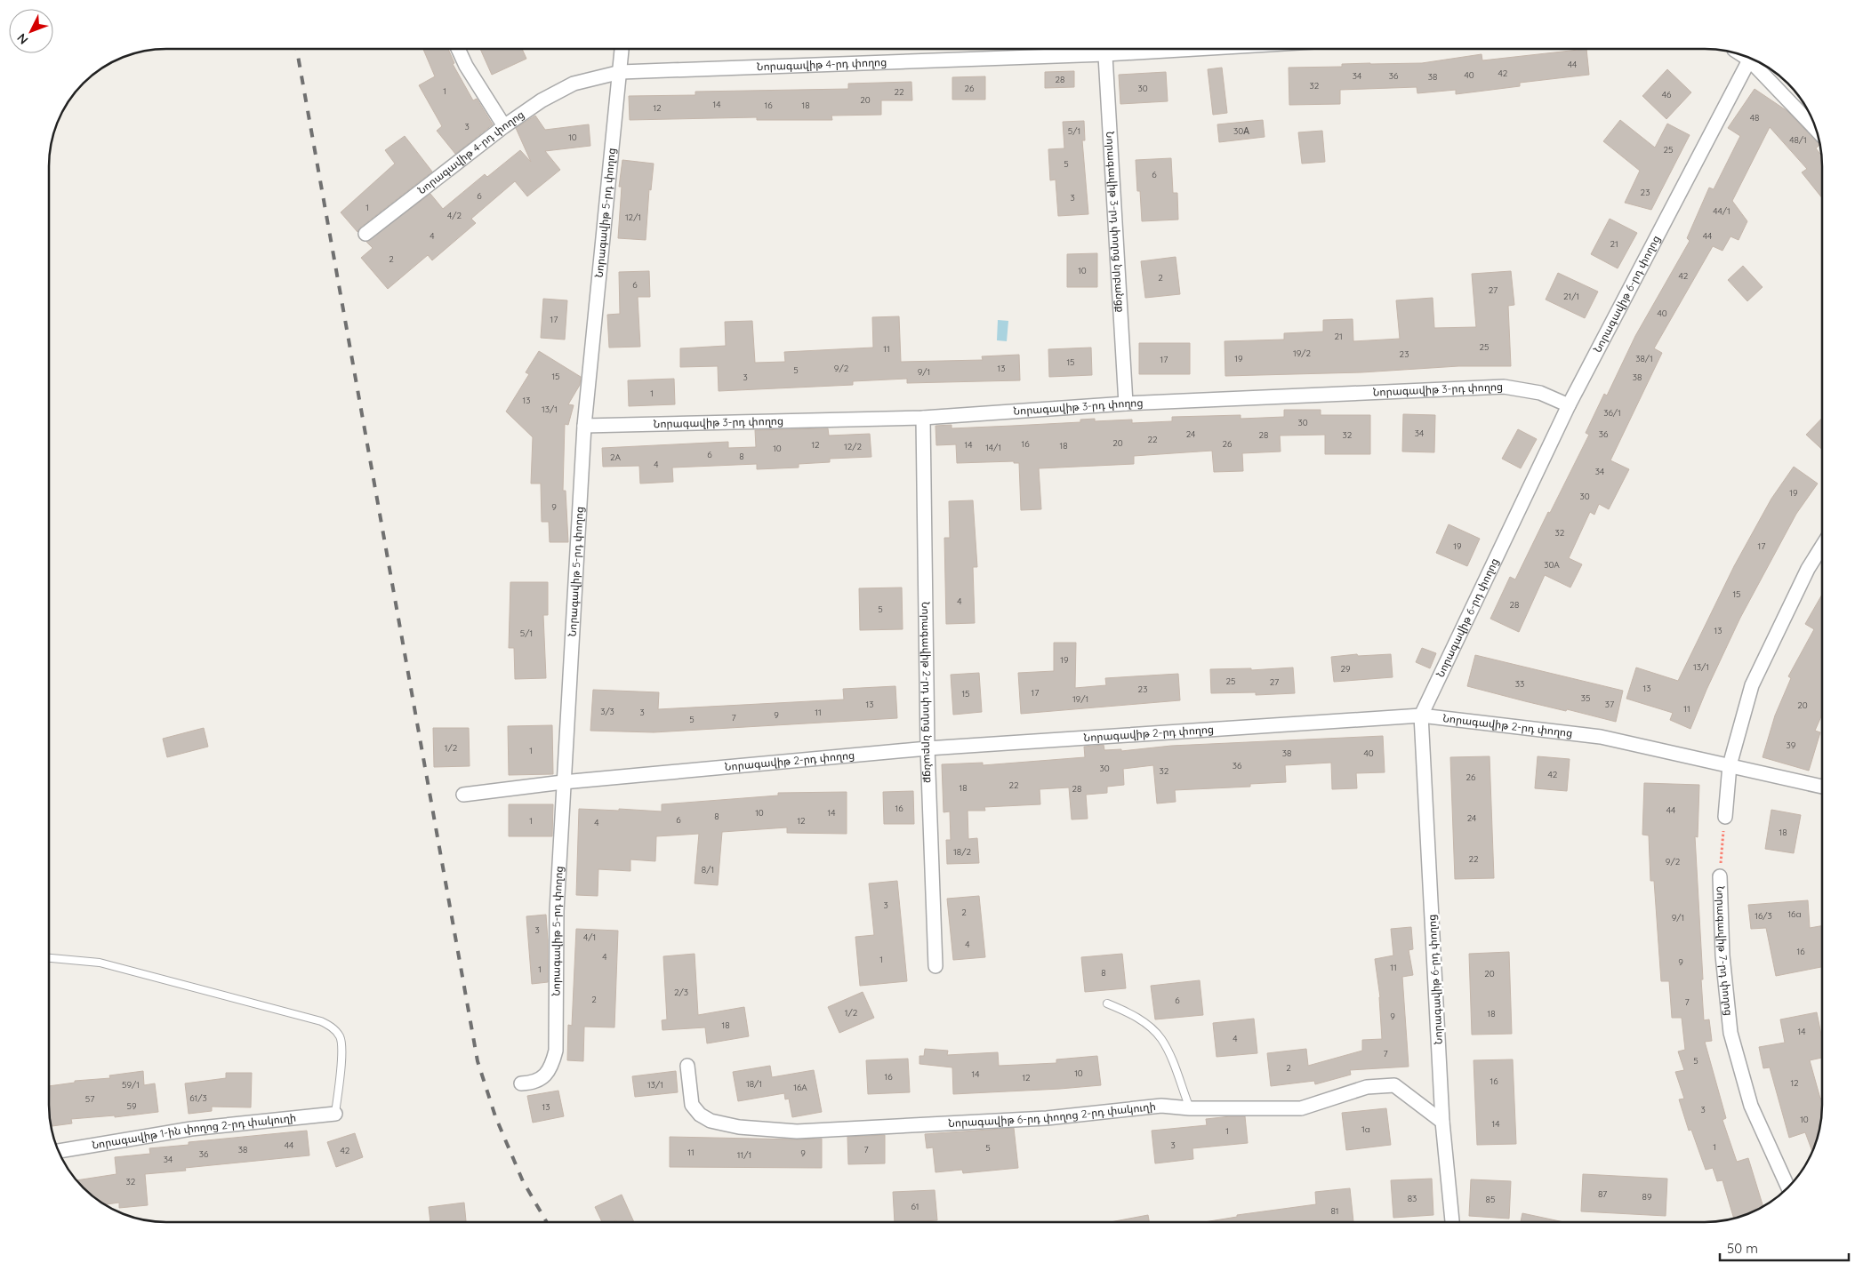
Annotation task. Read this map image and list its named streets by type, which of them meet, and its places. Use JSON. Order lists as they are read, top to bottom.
{
  "streets": {
    "street": [
      "Նորագավիթ 4-րդ փողոց",
      "Նորագավիթ 5-րդ փողոց",
      "Նորագավիթ 3-րդ փողոց նրբանցք",
      "Նորագավիթ 6-րդ փողոց",
      "Նորագավիթ 3-րդ փողոց",
      "Նորագավիթ 2-րդ փողոց նրբանցք",
      "Նորագավիթ 2-րդ փողոց",
      "Նորագավիթ 7-րդ փողոց",
      "Նորագավիթ 6-րդ փողոց 2-րդ փակուղի",
      "Նորագավիթ 1-ին փողոց 2-րդ փակուղի"
    ]
  },
  "crossings": [
    ["Նորագավիթ 4-րդ փողոց", "Նորագավիթ 5-րդ փողոց"],
    ["Նորագավիթ 5-րդ փողոց", "Նորագավիթ 3-րդ փողոց"],
    ["Նորագավիթ 5-րդ փողոց", "Նորագավիթ 2-րդ փողոց"],
    ["Նորագավիթ 3-րդ փողոց նրբանցք", "Նորագավիթ 3-րդ փողոց"],
    ["Նորագավիթ 6-րդ փողոց", "Նորագավիթ 3-րդ փողոց"],
    ["Նորագավիթ 6-րդ փողոց", "Նորագավիթ 2-րդ փողոց"],
    ["Նորագավիթ 6-րդ փողոց", "Նորագավիթ 6-րդ փողոց 2-րդ փակուղի"],
    ["Նորագավիթ 3-րդ փողոց", "Նորագավիթ 2-րդ փողոց նրբանցք"],
    ["Նորագավիթ 2-րդ փողոց նրբանցք", "Նորագավիթ 2-րդ փողոց"]
  ],
  "house_numbers": [
    "44",
    "42",
    "40",
    "34",
    "36",
    "38",
    "28",
    "32",
    "26",
    "30",
    "1",
    "22",
    "46",
    "20",
    "14",
    "16",
    "18",
    "12",
    "48",
    "3",
    "5/1",
    "30А",
    "10",
    "48/1",
    "25",
    "5",
    "6",
    "23",
    "6",
    "3",
    "1",
    "44/1",
    "4/2",
    "12/1",
    "4",
    "44",
    "21",
    "2",
    "10",
    "42",
    "2",
    "6",
    "27",
    "21/1",
    "40",
    "17",
    "21",
    "25",
    "11",
    "19/2",
    "23",
    "19",
    "38/1",
    "17",
    "15",
    "9/2",
    "13",
    "5",
    "9/1",
    "15",
    "3",
    "38",
    "1",
    "13",
    "13/1",
    "36/1",
    "30",
    "34",
    "24",
    "36",
    "28",
    "32",
    "22",
    "20",
    "16",
    "26",
    "12",
    "14",
    "18",
    "12/2",
    "14/1",
    "10",
    "6",
    "8",
    "2A",
    "4",
    "34",
    "19",
    "30",
    "9",
    "32",
    "19",
    "17",
    "30A",
    "15",
    "4",
    "28",
    "5",
    "13",
    "5/1",
    "19",
    "13/1",
    "29",
    "25",
    "27",
    "33",
    "13",
    "23",
    "17",
    "15",
    "35",
    "19/1",
    "13",
    "37",
    "20",
    "11",
    "3/3",
    "3",
    "11",
    "9",
    "7",
    "5",
    "39",
    "1/2",
    "1",
    "38",
    "40",
    "36",
    "30",
    "32",
    "42",
    "26",
    "22",
    "18",
    "28",
    "16",
    "44",
    "10",
    "14",
    "8",
    "24",
    "6",
    "1",
    "12",
    "4",
    "18",
    "18/2",
    "22",
    "9/2",
    "8/1",
    "3",
    "2",
    "16a",
    "16/3",
    "9/1",
    "3",
    "4/1",
    "4",
    "16",
    "4",
    "1",
    "9",
    "11",
    "1",
    "8",
    "20",
    "2/3",
    "2",
    "6",
    "7",
    "1/2",
    "18",
    "9",
    "18",
    "14",
    "4",
    "7",
    "5",
    "2",
    "10",
    "14",
    "16",
    "12",
    "16",
    "12",
    "18/1",
    "59/1",
    "13/1",
    "16A",
    "61/3",
    "57",
    "59",
    "13",
    "3",
    "10",
    "14",
    "1a",
    "1",
    "44",
    "3",
    "1",
    "5",
    "38",
    "7",
    "42",
    "11",
    "9",
    "36",
    "11/1",
    "34",
    "32",
    "87",
    "89",
    "83",
    "85",
    "61",
    "81"
  ],
  "scale_bar": "50 m",
  "north": "bottom left"
}
